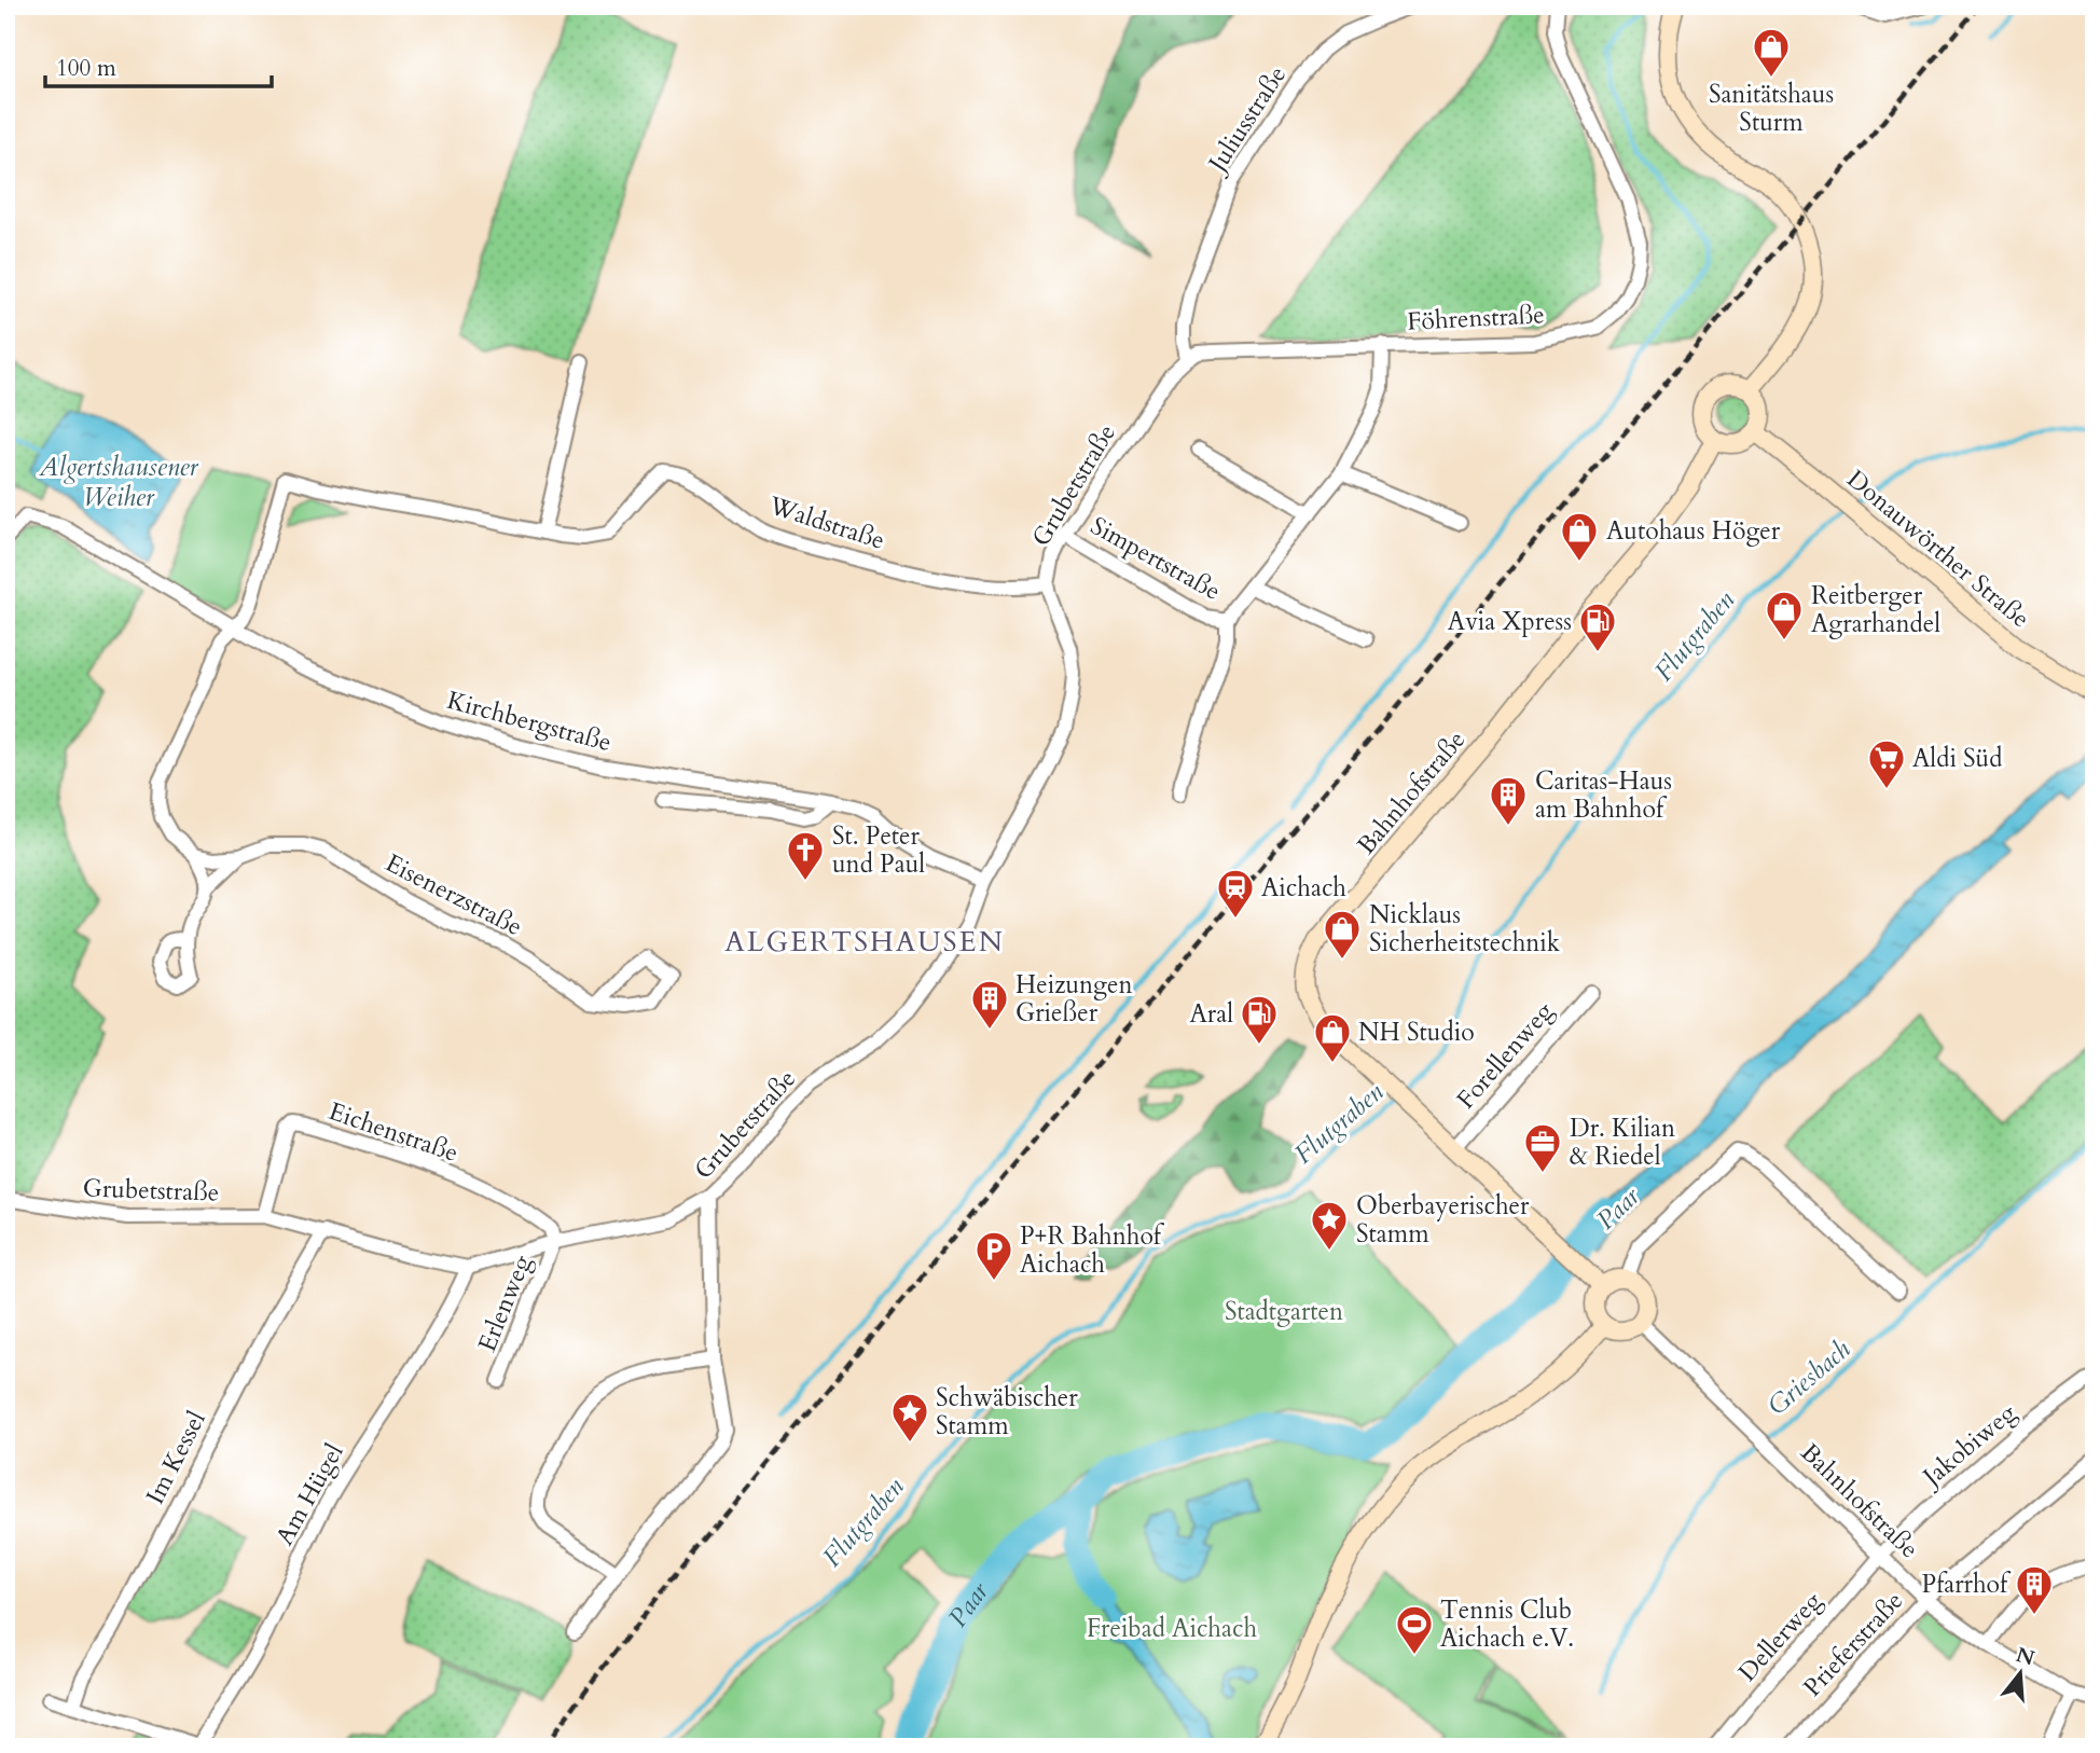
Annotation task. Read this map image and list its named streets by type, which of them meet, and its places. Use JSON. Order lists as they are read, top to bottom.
{
  "streets": {
    "street": [
      "Juliusstraße",
      "Föhrenstraße",
      "Grubetstraße",
      "Waldstraße",
      "Donauwörther Straße",
      "Simpertstraße",
      "Kirchbergstraße",
      "Bahnhofstraße",
      "Eisenerzstraße",
      "Forellenweg",
      "Eichenstraße",
      "Erlenweg",
      "Jakobiweg",
      "Im Kessel",
      "Am Hügel",
      "Dellerweg",
      "Prieferstraße"
    ]
  },
  "crossings": [
    ["Juliusstraße", "Föhrenstraße"],
    ["Juliusstraße", "Grubetstraße"],
    ["Föhrenstraße", "Grubetstraße"],
    ["Föhrenstraße", "Simpertstraße"],
    ["Grubetstraße", "Waldstraße"],
    ["Grubetstraße", "Simpertstraße"],
    ["Grubetstraße", "Kirchbergstraße"],
    ["Grubetstraße", "Eichenstraße"],
    ["Grubetstraße", "Erlenweg"],
    ["Grubetstraße", "Im Kessel"],
    ["Grubetstraße", "Am Hügel"],
    ["Waldstraße", "Kirchbergstraße"],
    ["Donauwörther Straße", "Bahnhofstraße"],
    ["Bahnhofstraße", "Forellenweg"],
    ["Bahnhofstraße", "Jakobiweg"],
    ["Bahnhofstraße", "Dellerweg"],
    ["Bahnhofstraße", "Prieferstraße"],
    ["Eichenstraße", "Erlenweg"],
    ["Jakobiweg", "Dellerweg"]
  ],
  "districts": ["ALGERTSHAUSEN"],
  "water": [
    "Algertshausener Weiher",
    "Flutgraben",
    "Paar",
    "Griesbach"
  ],
  "parks": ["Stadtgarten", "Freibad Aichach"],
  "places": {
    "shop": [
      "Sanitätshaus Sturm",
      "Autohaus Höger",
      "Reitberger Agrarhandel",
      "Nicklaus Sicherheitstechnik",
      "NH Studio"
    ],
    "fuel station": ["Avia Xpress", "Aral"],
    "supermarket": ["Aldi Süd"],
    "building": ["Caritas-Haus am Bahnhof", "Heizungen Grießer", "Pfarrhof"],
    "church": ["St. Peter und Paul"],
    "station": ["Aichach"],
    "office": ["Dr. Kilian & Riedel"],
    "place": ["Oberbayerischer Stamm", "Schwäbischer Stamm"],
    "parking": ["P+R Bahnhof Aichach"],
    "sports": ["Tennis Club Aichach e.V."]
  },
  "scale_bar": "100 m",
  "north": "top"
}
